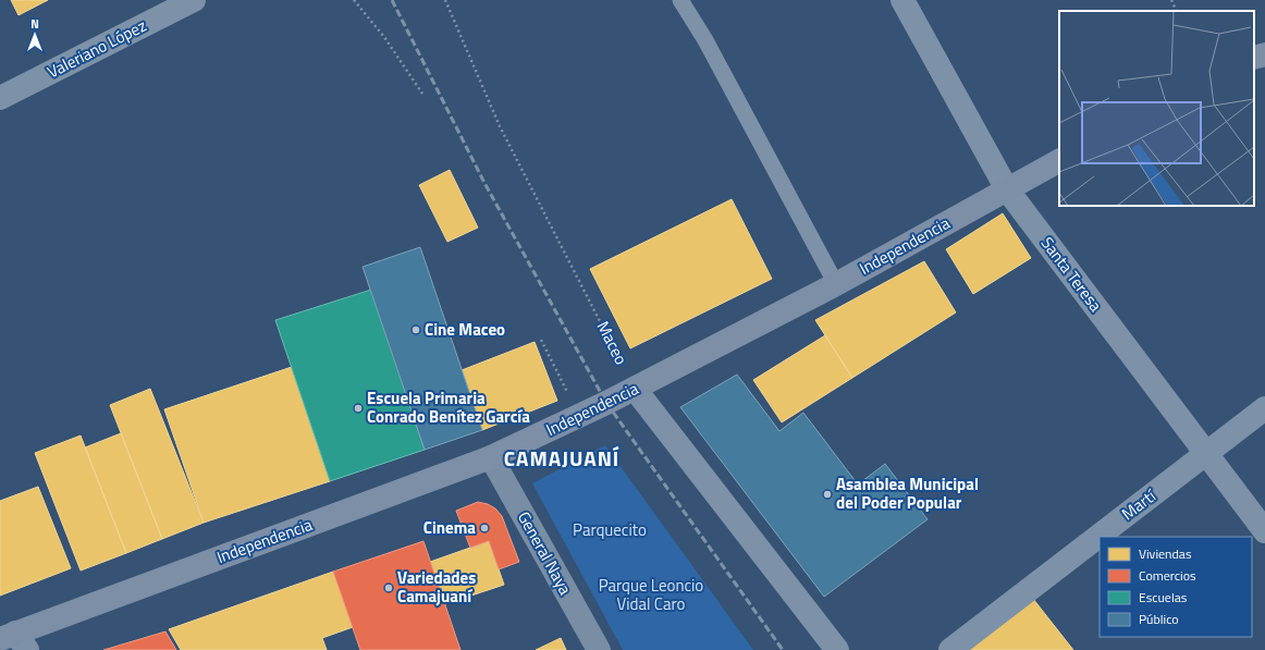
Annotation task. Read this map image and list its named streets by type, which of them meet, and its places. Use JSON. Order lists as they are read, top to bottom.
{
  "streets": {
    "main road": ["Independencia"],
    "street": [
      "Valeriano López",
      "Santa Teresa",
      "Martí",
      "General Naya"
    ],
    "path": ["Maceo"]
  },
  "crossings": [
    ["Independencia", "Santa Teresa"],
    ["Independencia", "Maceo"],
    ["Independencia", "General Naya"],
    ["Santa Teresa", "Martí"]
  ],
  "districts": ["CAMAJUANÍ"],
  "parks": ["Parquecito", "Parque Leoncio Vidal Caro"],
  "places": [
    "Cine Maceo",
    "Escuela Primaria Conrado Benítez García",
    "Asamblea Municipal del Poder Popular",
    "Cinema",
    "Variedades Camajuaní"
  ],
  "legend": [
    "Viviendas",
    "Comercios",
    "Escuelas",
    "Público"
  ],
  "north": "top"
}
